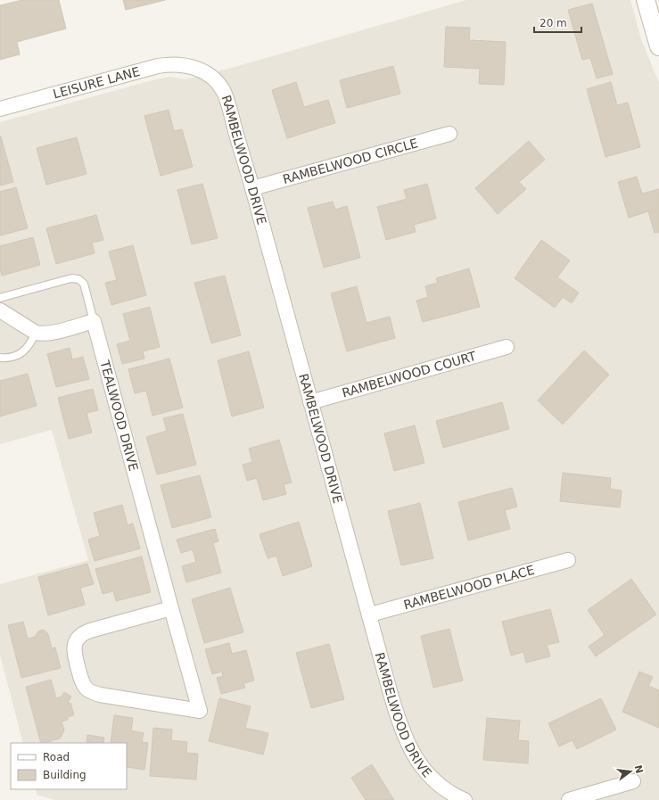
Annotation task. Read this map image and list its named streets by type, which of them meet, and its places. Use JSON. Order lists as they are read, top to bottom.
{
  "streets": {
    "street": [
      "LEISURE LANE",
      "RAMBELWOOD DRIVE",
      "RAMBELWOOD CIRCLE",
      "RAMBELWOOD COURT",
      "TEALWOOD DRIVE",
      "RAMBELWOOD PLACE"
    ]
  },
  "crossings": [
    ["LEISURE LANE", "RAMBELWOOD DRIVE"],
    ["RAMBELWOOD DRIVE", "RAMBELWOOD CIRCLE"],
    ["RAMBELWOOD DRIVE", "RAMBELWOOD COURT"],
    ["RAMBELWOOD DRIVE", "RAMBELWOOD PLACE"]
  ],
  "legend": ["Road", "Building"],
  "scale_bar": "20 m",
  "north": "right"
}
